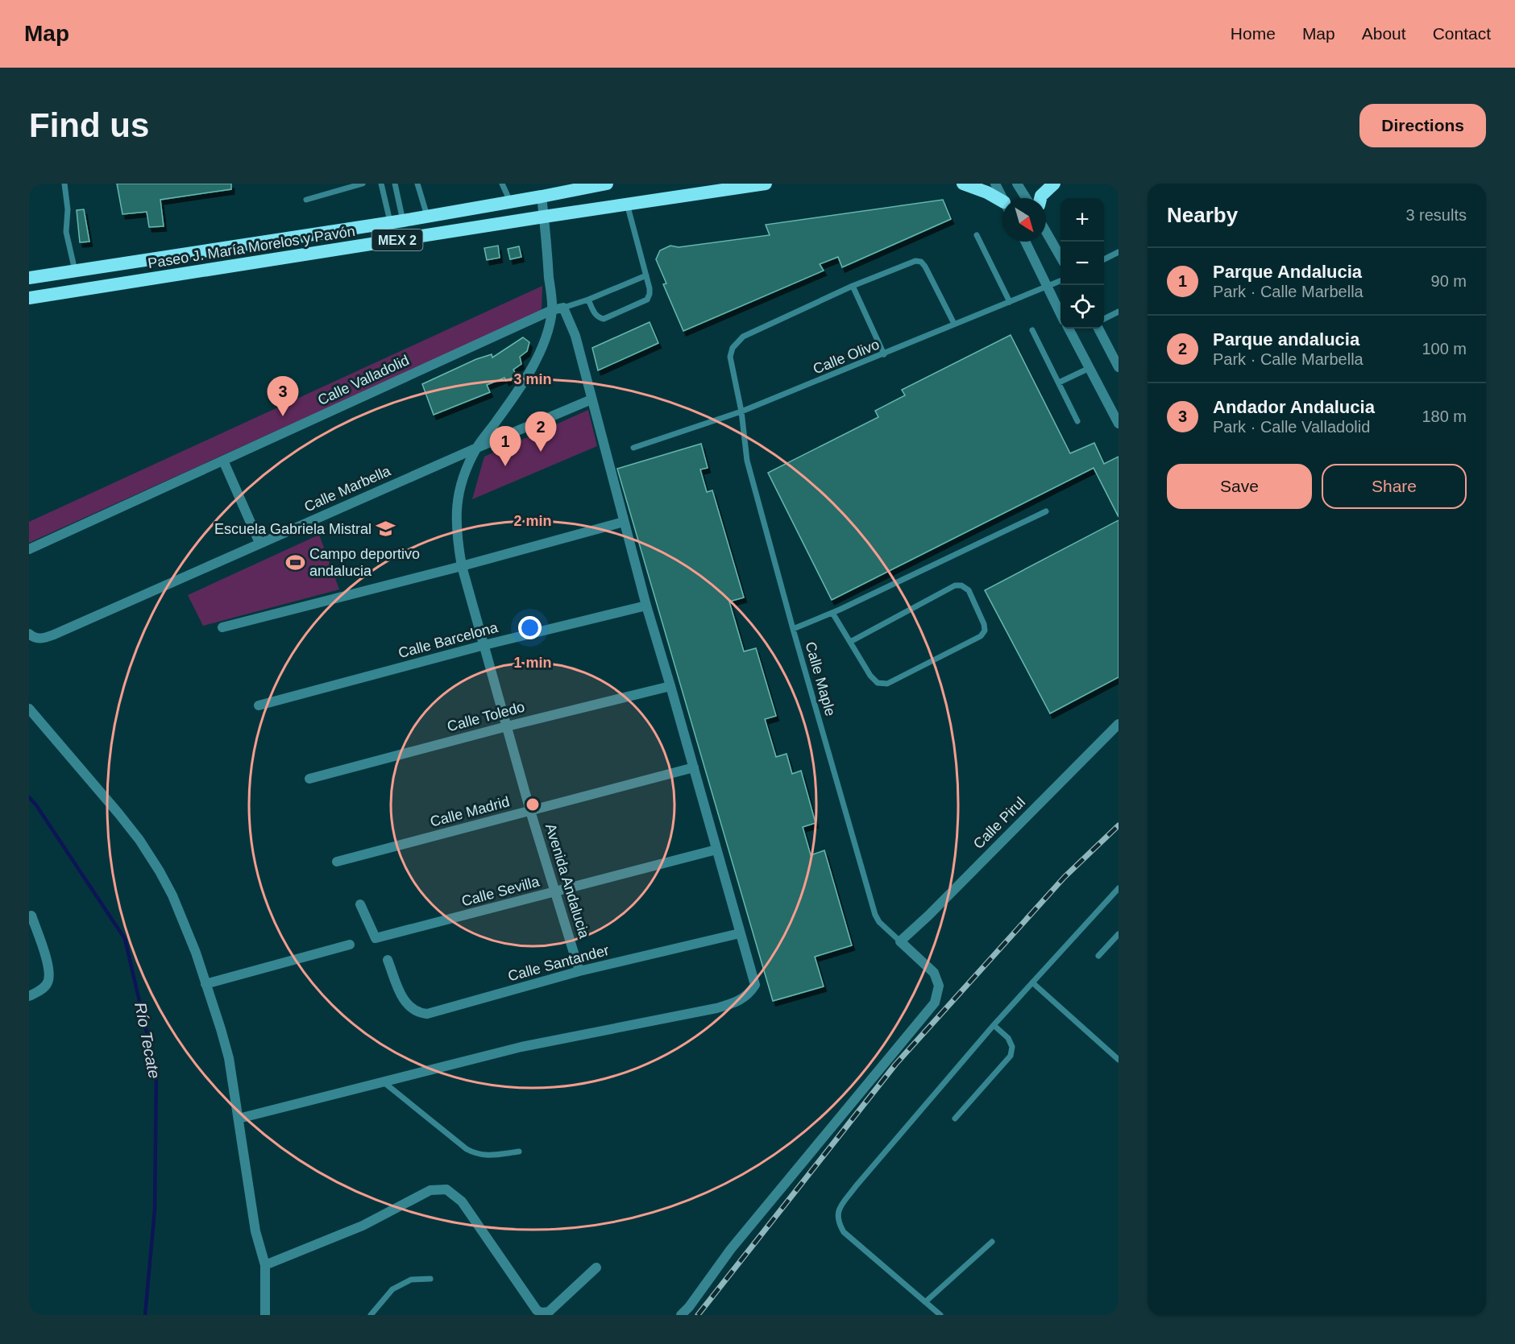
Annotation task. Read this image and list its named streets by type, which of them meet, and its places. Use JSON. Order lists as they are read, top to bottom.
{
  "streets": {
    "highway": ["MEX 2", "Paseo J. María Morelos y Pavón"],
    "street": [
      "Calle Valladolid",
      "Calle Marbella",
      "Calle Barcelona",
      "Calle Toledo",
      "Calle Madrid",
      "Calle Pirul",
      "Avenida Andalucia",
      "Calle Sevilla",
      "Calle Santander"
    ],
    "lane": ["Calle Olivo", "Calle Maple"]
  },
  "crossings": [
    ["Paseo J. María Morelos y Pavón", "Avenida Andalucia"],
    ["Calle Olivo", "Calle Maple"],
    ["Calle Valladolid", "Avenida Andalucia"],
    ["Calle Marbella", "Avenida Andalucia"],
    ["Calle Barcelona", "Avenida Andalucia"],
    ["Calle Maple", "Calle Pirul"],
    ["Calle Toledo", "Avenida Andalucia"],
    ["Calle Madrid", "Avenida Andalucia"],
    ["Avenida Andalucia", "Calle Sevilla"],
    ["Avenida Andalucia", "Calle Santander"]
  ],
  "water": ["Río Tecate"],
  "places": {
    "school or university": ["Escuela Gabriela Mistral"],
    "sports": ["Campo deportivo andalucia"]
  },
  "north": "bottom right",
  "page": {
    "header": "Map",
    "nav": [
      "Home",
      "Map",
      "About",
      "Contact"
    ],
    "buttons": [
      "Directions",
      ["Save", "Share"]
    ],
    "title": "Find us",
    "heading": ["Nearby", "3 results"],
    "map_buttons": ["+", "−"],
    "list": [
      {
        "mark": "1",
        "name": "Parque Andalucia",
        "note": "Park · Calle Marbella",
        "value": "90 m"
      },
      {
        "mark": "2",
        "name": "Parque andalucia",
        "note": "Park · Calle Marbella",
        "value": "100 m"
      },
      {
        "mark": "3",
        "name": "Andador Andalucia",
        "note": "Park · Calle Valladolid",
        "value": "180 m"
      }
    ],
    "pins": ["3", "2", "1"]
  },
  "rings": ["3 min", "2 min", "1 min"]
}
